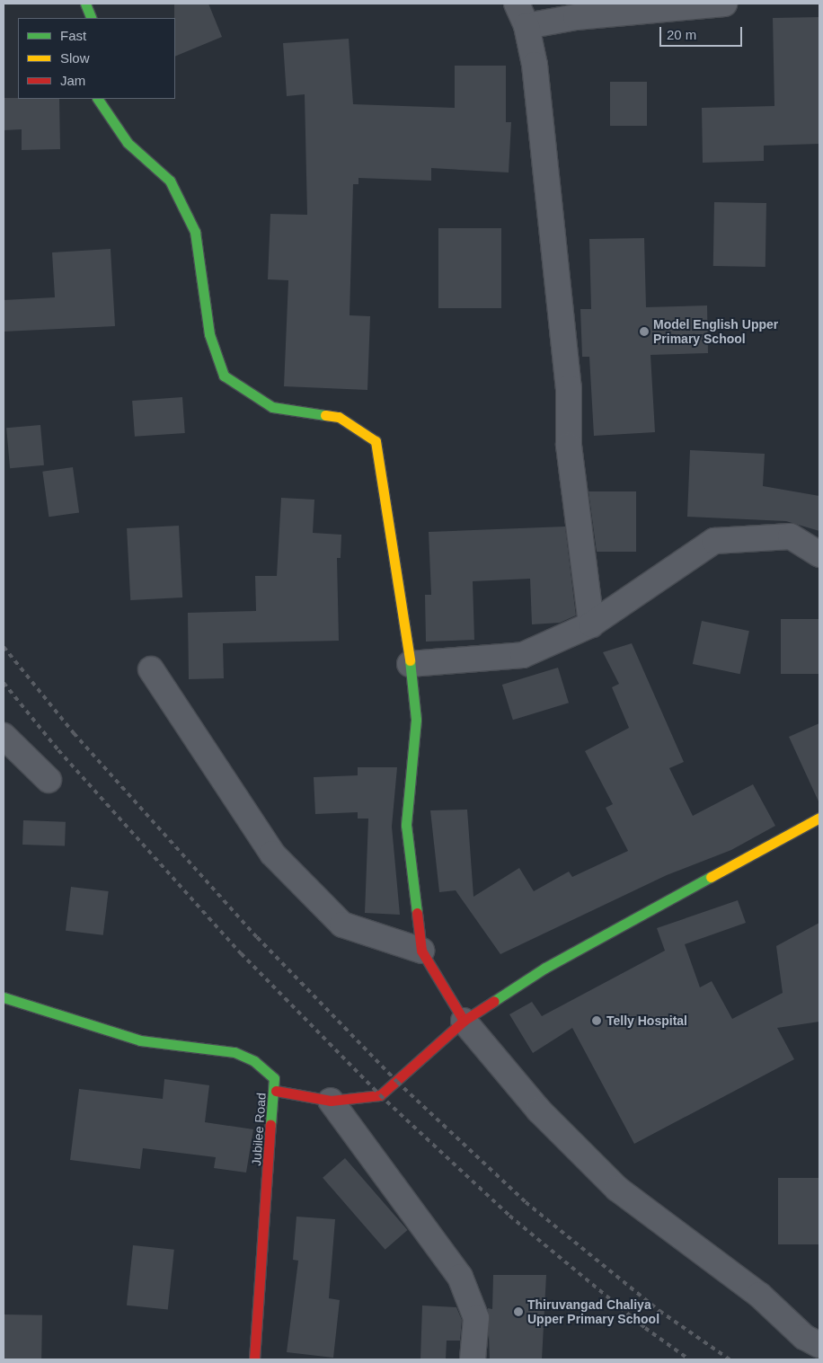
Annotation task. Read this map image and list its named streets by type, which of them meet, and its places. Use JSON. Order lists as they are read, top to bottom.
{
  "streets": {
    "street": ["Jubilee Road"]
  },
  "places": ["Model English Upper Primary School", "Telly Hospital", "Thiruvangad Chaliya Upper Primary School"],
  "legend": ["Fast", "Slow", "Jam"],
  "scale_bar": "20 m"
}
